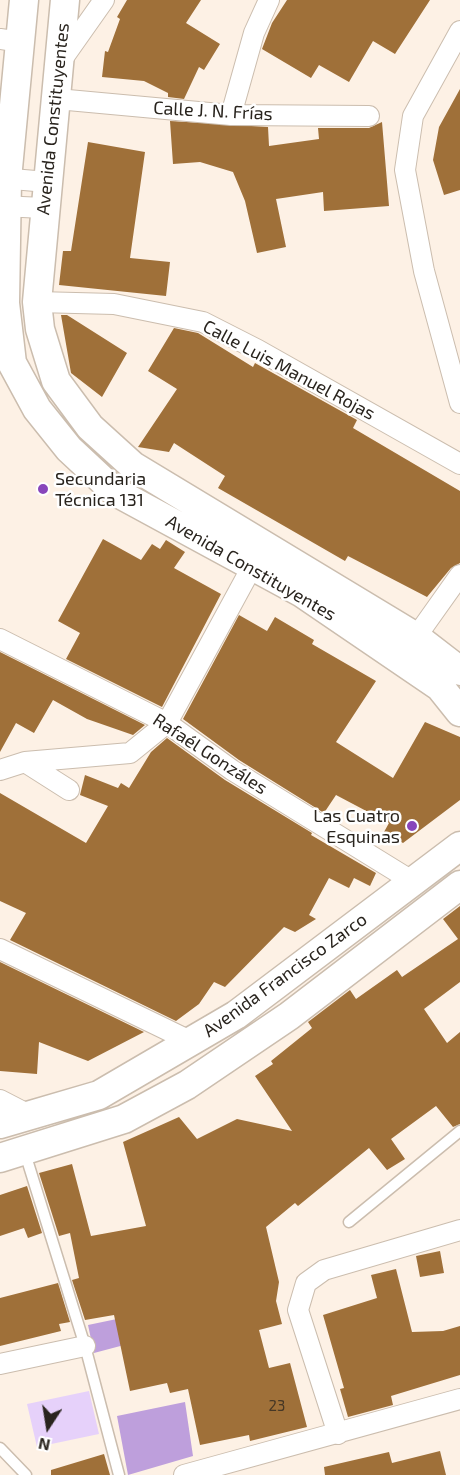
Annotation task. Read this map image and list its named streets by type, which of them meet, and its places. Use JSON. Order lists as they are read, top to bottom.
{
  "streets": {
    "street": [
      "Calle J. N. Frías",
      "Avenida Constituyentes",
      "Calle Luis Manuel Rojas",
      "Rafaél Gonzáles",
      "Avenida Francisco Zarco"
    ]
  },
  "crossings": [
    ["Calle J. N. Frías", "Avenida Constituyentes"],
    ["Avenida Constituyentes", "Calle Luis Manuel Rojas"],
    ["Rafaél Gonzáles", "Avenida Francisco Zarco"]
  ],
  "places": ["Secundaria Técnica 131", "Las Cuatro Esquinas"],
  "house_numbers": ["23"],
  "north": "bottom"
}
